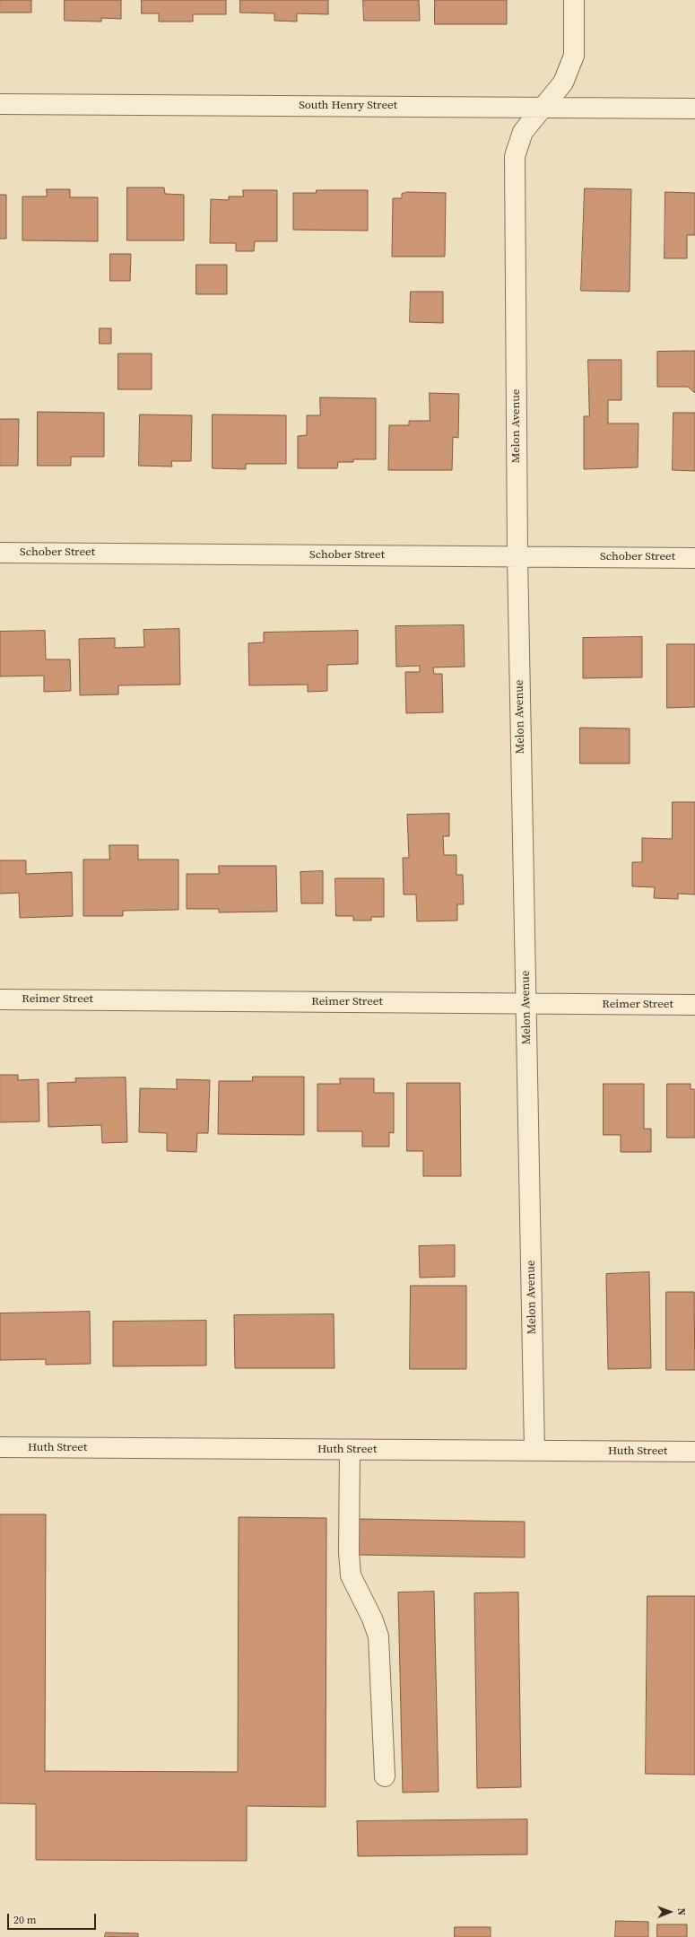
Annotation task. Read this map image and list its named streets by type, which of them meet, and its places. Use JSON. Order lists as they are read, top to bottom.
{
  "streets": {
    "street": [
      "South Henry Street",
      "Melon Avenue",
      "Schober Street",
      "Reimer Street",
      "Huth Street"
    ]
  },
  "crossings": [
    ["South Henry Street", "Melon Avenue"],
    ["Melon Avenue", "Schober Street"],
    ["Melon Avenue", "Reimer Street"],
    ["Melon Avenue", "Huth Street"]
  ],
  "scale_bar": "20 m",
  "north": "right"
}
